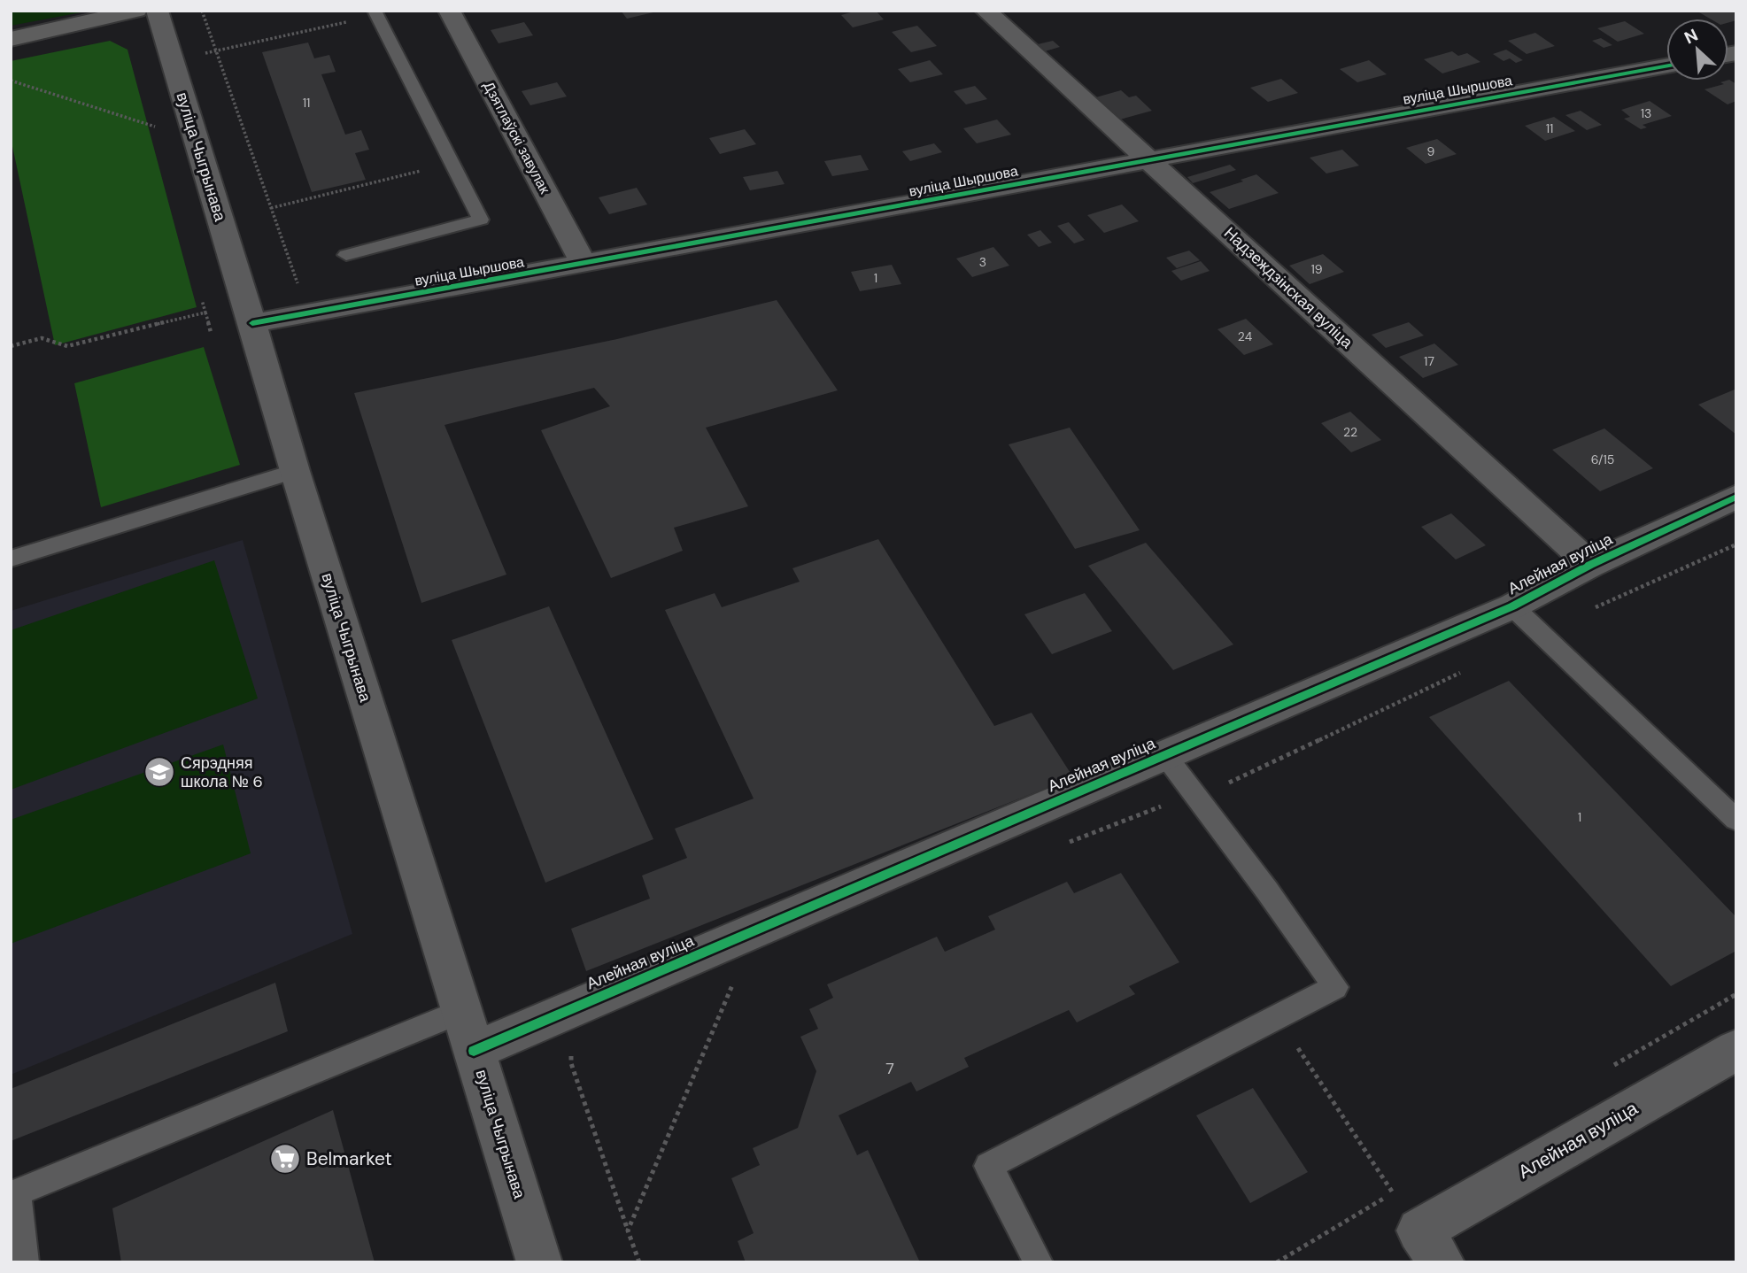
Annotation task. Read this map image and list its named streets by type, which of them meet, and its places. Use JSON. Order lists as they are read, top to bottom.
{
  "streets": {
    "street": [
      "вуліца Шыршова",
      "Дзятлаўскі завулак",
      "вуліца Чыгрынава",
      "Надзеждзінская вуліца",
      "Алейная вуліца"
    ]
  },
  "crossings": [
    ["вуліца Шыршова", "Дзятлаўскі завулак"],
    ["вуліца Шыршова", "вуліца Чыгрынава"],
    ["вуліца Шыршова", "Надзеждзінская вуліца"],
    ["вуліца Чыгрынава", "Алейная вуліца"],
    ["Надзеждзінская вуліца", "Алейная вуліца"]
  ],
  "places": {
    "school or university": ["Сярэдняя школа № 6"],
    "supermarket": ["Belmarket"]
  },
  "house_numbers": [
    "11",
    "13",
    "11",
    "9",
    "3",
    "19",
    "1",
    "24",
    "17",
    "22",
    "6/15",
    "1",
    "7"
  ],
  "north": "top left"
}
